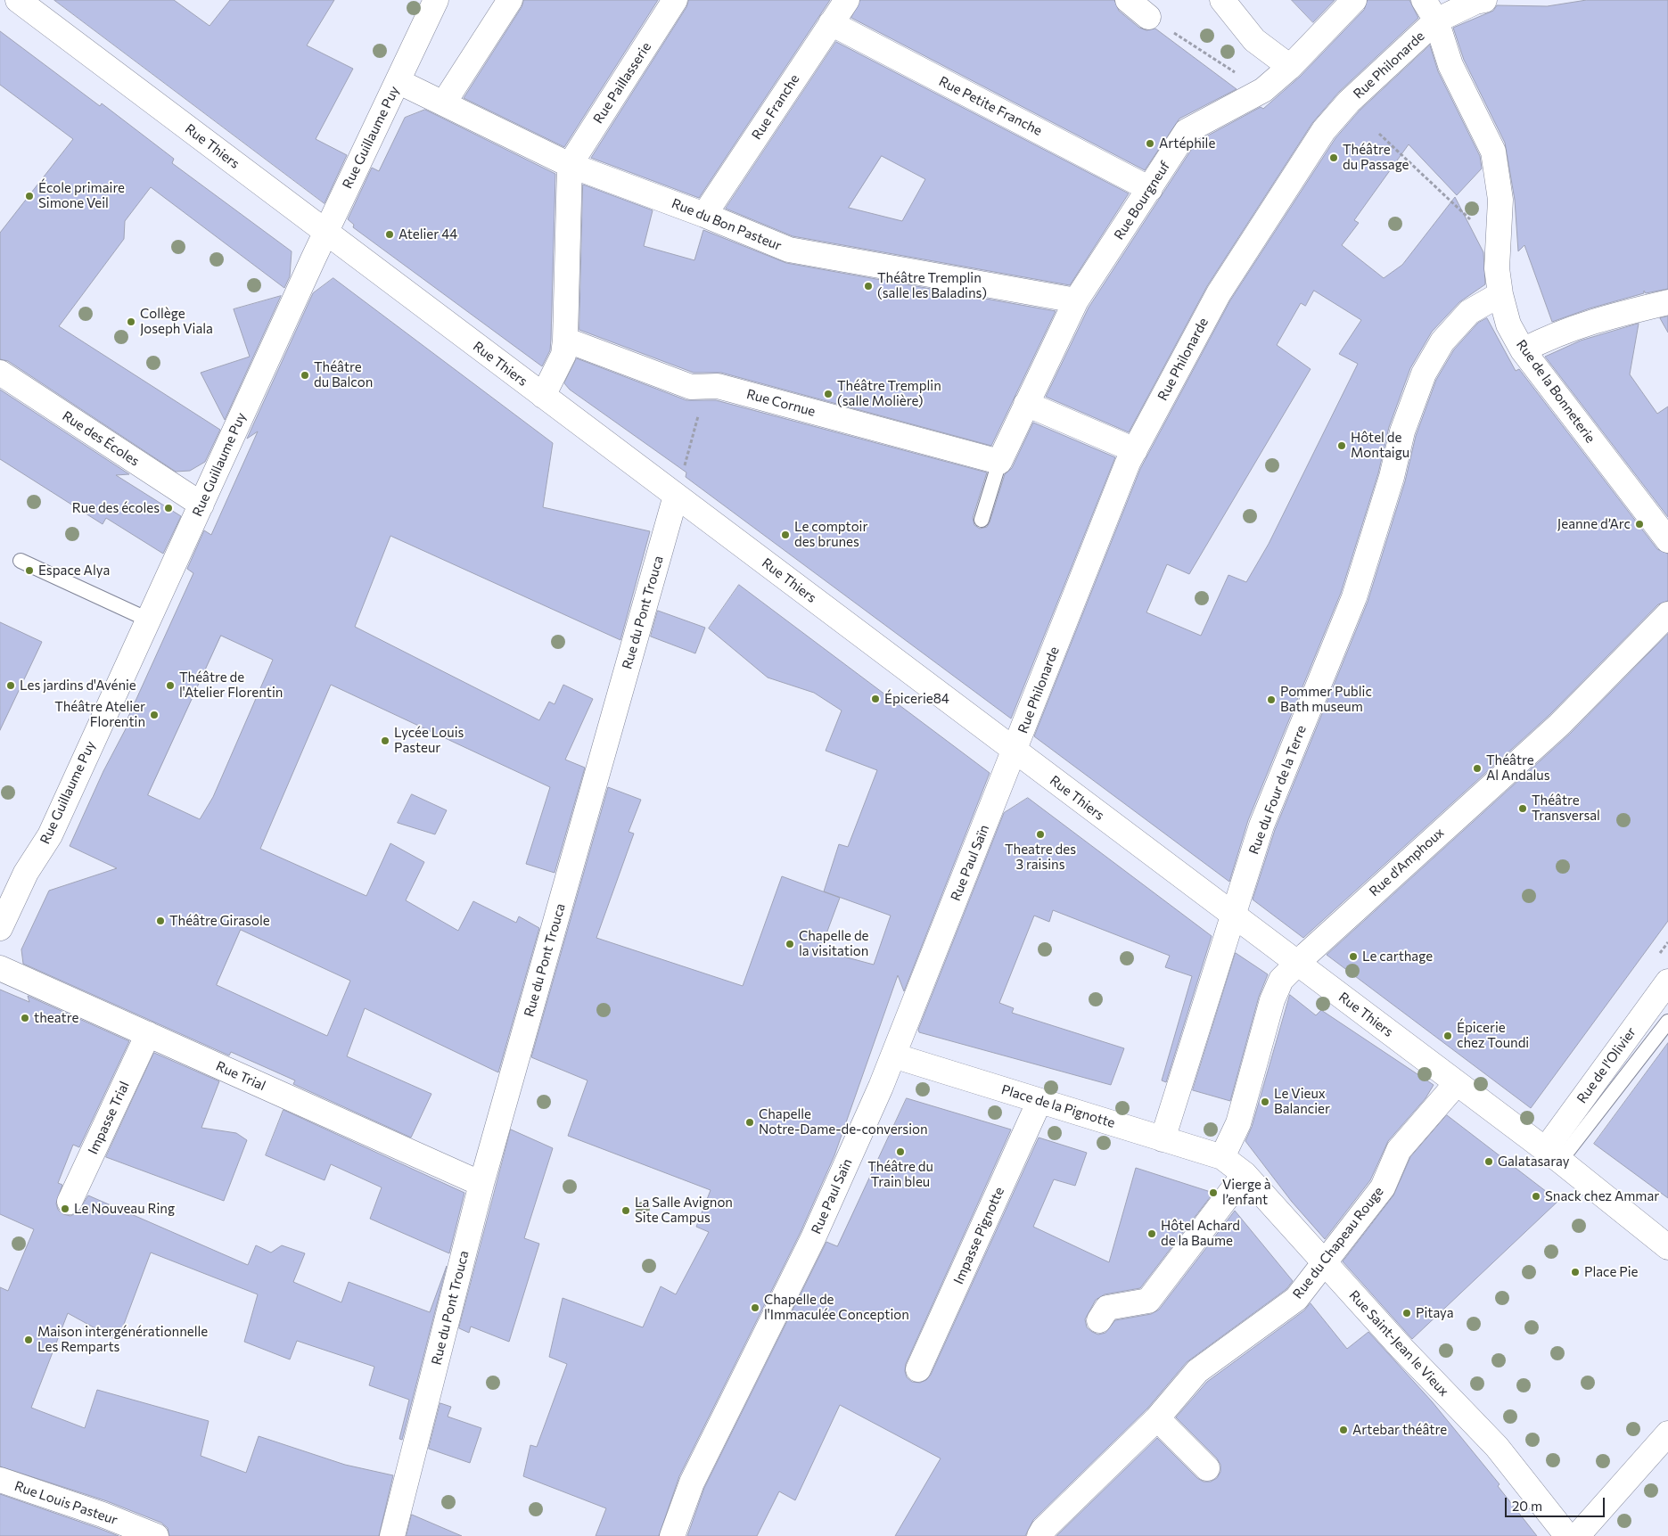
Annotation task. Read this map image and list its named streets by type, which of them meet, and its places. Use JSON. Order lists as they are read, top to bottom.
{
  "streets": {
    "street": [
      "Rue Philonarde",
      "Rue Paillasserie",
      "Rue Petite Franche",
      "Rue Franche",
      "Rue Guillaume Puy",
      "Rue Thiers",
      "Rue Bourgneuf",
      "Rue du Bon Pasteur",
      "Rue de la Bonneterie",
      "Rue Cornue",
      "Rue des Écoles",
      "Rue du Pont Trouca",
      "Rue du Four de la Terre",
      "Rue d'Amphoux",
      "Rue Paul Saïn",
      "Rue de l'Olivier",
      "Rue Trial",
      "Place de la Pignotte",
      "Impasse Trial",
      "Impasse Pignotte",
      "Rue du Chapeau Rouge",
      "Rue Saint-Jean le Vieux",
      "Rue Louis Pasteur"
    ]
  },
  "crossings": [
    ["Rue Philonarde", "Rue Thiers"],
    ["Rue Philonarde", "Rue de la Bonneterie"],
    ["Rue Philonarde", "Rue Paul Saïn"],
    ["Rue Paillasserie", "Rue du Bon Pasteur"],
    ["Rue Petite Franche", "Rue Franche"],
    ["Rue Petite Franche", "Rue Bourgneuf"],
    ["Rue Franche", "Rue du Bon Pasteur"],
    ["Rue Guillaume Puy", "Rue Thiers"],
    ["Rue Guillaume Puy", "Rue du Bon Pasteur"],
    ["Rue Guillaume Puy", "Rue des Écoles"],
    ["Rue Thiers", "Rue du Pont Trouca"],
    ["Rue Thiers", "Rue du Four de la Terre"],
    ["Rue Thiers", "Rue d'Amphoux"],
    ["Rue Thiers", "Rue Paul Saïn"],
    ["Rue Thiers", "Rue de l'Olivier"],
    ["Rue Thiers", "Rue du Chapeau Rouge"],
    ["Rue Bourgneuf", "Rue du Bon Pasteur"],
    ["Rue Bourgneuf", "Rue Cornue"],
    ["Rue de la Bonneterie", "Rue du Four de la Terre"],
    ["Rue du Pont Trouca", "Rue Trial"],
    ["Rue du Four de la Terre", "Place de la Pignotte"],
    ["Rue d'Amphoux", "Place de la Pignotte"],
    ["Rue d'Amphoux", "Rue Saint-Jean le Vieux"],
    ["Rue Paul Saïn", "Place de la Pignotte"],
    ["Rue Trial", "Impasse Trial"],
    ["Place de la Pignotte", "Impasse Pignotte"],
    ["Place de la Pignotte", "Rue Saint-Jean le Vieux"],
    ["Rue du Chapeau Rouge", "Rue Saint-Jean le Vieux"]
  ],
  "places": [
    "Artéphile",
    "Théâtre du Passage",
    "École primaire Simone Veil",
    "Atelier 44",
    "Théâtre Tremplin (salle les Baladins)",
    "Collège Joseph Viala",
    "Théâtre du Balcon",
    "Théâtre Tremplin (salle Molière)",
    "Hôtel de Montaigu",
    "Rue des écoles",
    "Jeanne d’Arc",
    "Le comptoir des brunes",
    "Espace Alya",
    "Les jardins d'Avénie",
    "Théâtre de l'Atelier Florentin",
    "Épicerie84",
    "Pommer Public Bath museum",
    "Théâtre Atelier Florentin",
    "Lycée Louis Pasteur",
    "Théâtre Al Andalus",
    "Théâtre Transversal",
    "Theatre des 3 raisins",
    "Théâtre Girasole",
    "Chapelle de la visitation",
    "Le carthage",
    "theatre",
    "Épicerie chez Toundi",
    "Le Vieux Balancier",
    "Chapelle Notre-Dame-de-conversion",
    "Théâtre du Train bleu",
    "Galatasaray",
    "Vierge à l’enfant",
    "Snack chez Ammar",
    "Le Nouveau Ring",
    "La Salle Avignon Site Campus",
    "Hôtel Achard de la Baume",
    "Place Pie",
    "Chapelle de l'Immaculée Conception",
    "Pitaya",
    "Maison intergénérationnelle Les Remparts",
    "Artebar théâtre"
  ],
  "scale_bar": "20 m"
}
